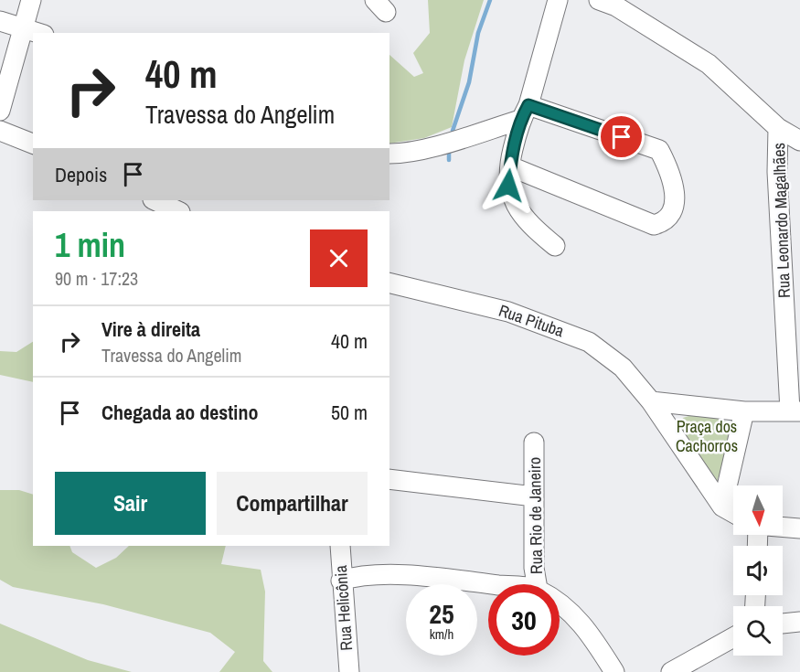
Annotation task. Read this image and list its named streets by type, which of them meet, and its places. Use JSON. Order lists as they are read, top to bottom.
{
  "streets": {
    "street": [
      "Rua Leonardo Magalhães",
      "Rua Pituba",
      "Rua Rio de Janeiro",
      "Rua Helicônia"
    ]
  },
  "parks": ["Praça dos Cachorros"],
  "north": "bottom",
  "page": {
    "turn": ["40 m", "Travessa do Angelim"],
    "then": "Depois",
    "heading": ["1 min", "90 m · 17:23"],
    "list": [
      {
        "name": "Vire à direita",
        "note": "Travessa do Angelim",
        "value": "40 m"
      },
      {
        "name": "Chegada ao destino",
        "value": "50 m"
      }
    ],
    "buttons": ["Sair", "Compartilhar"],
    "speed": "25 km/h",
    "limit": "30"
  }
}
